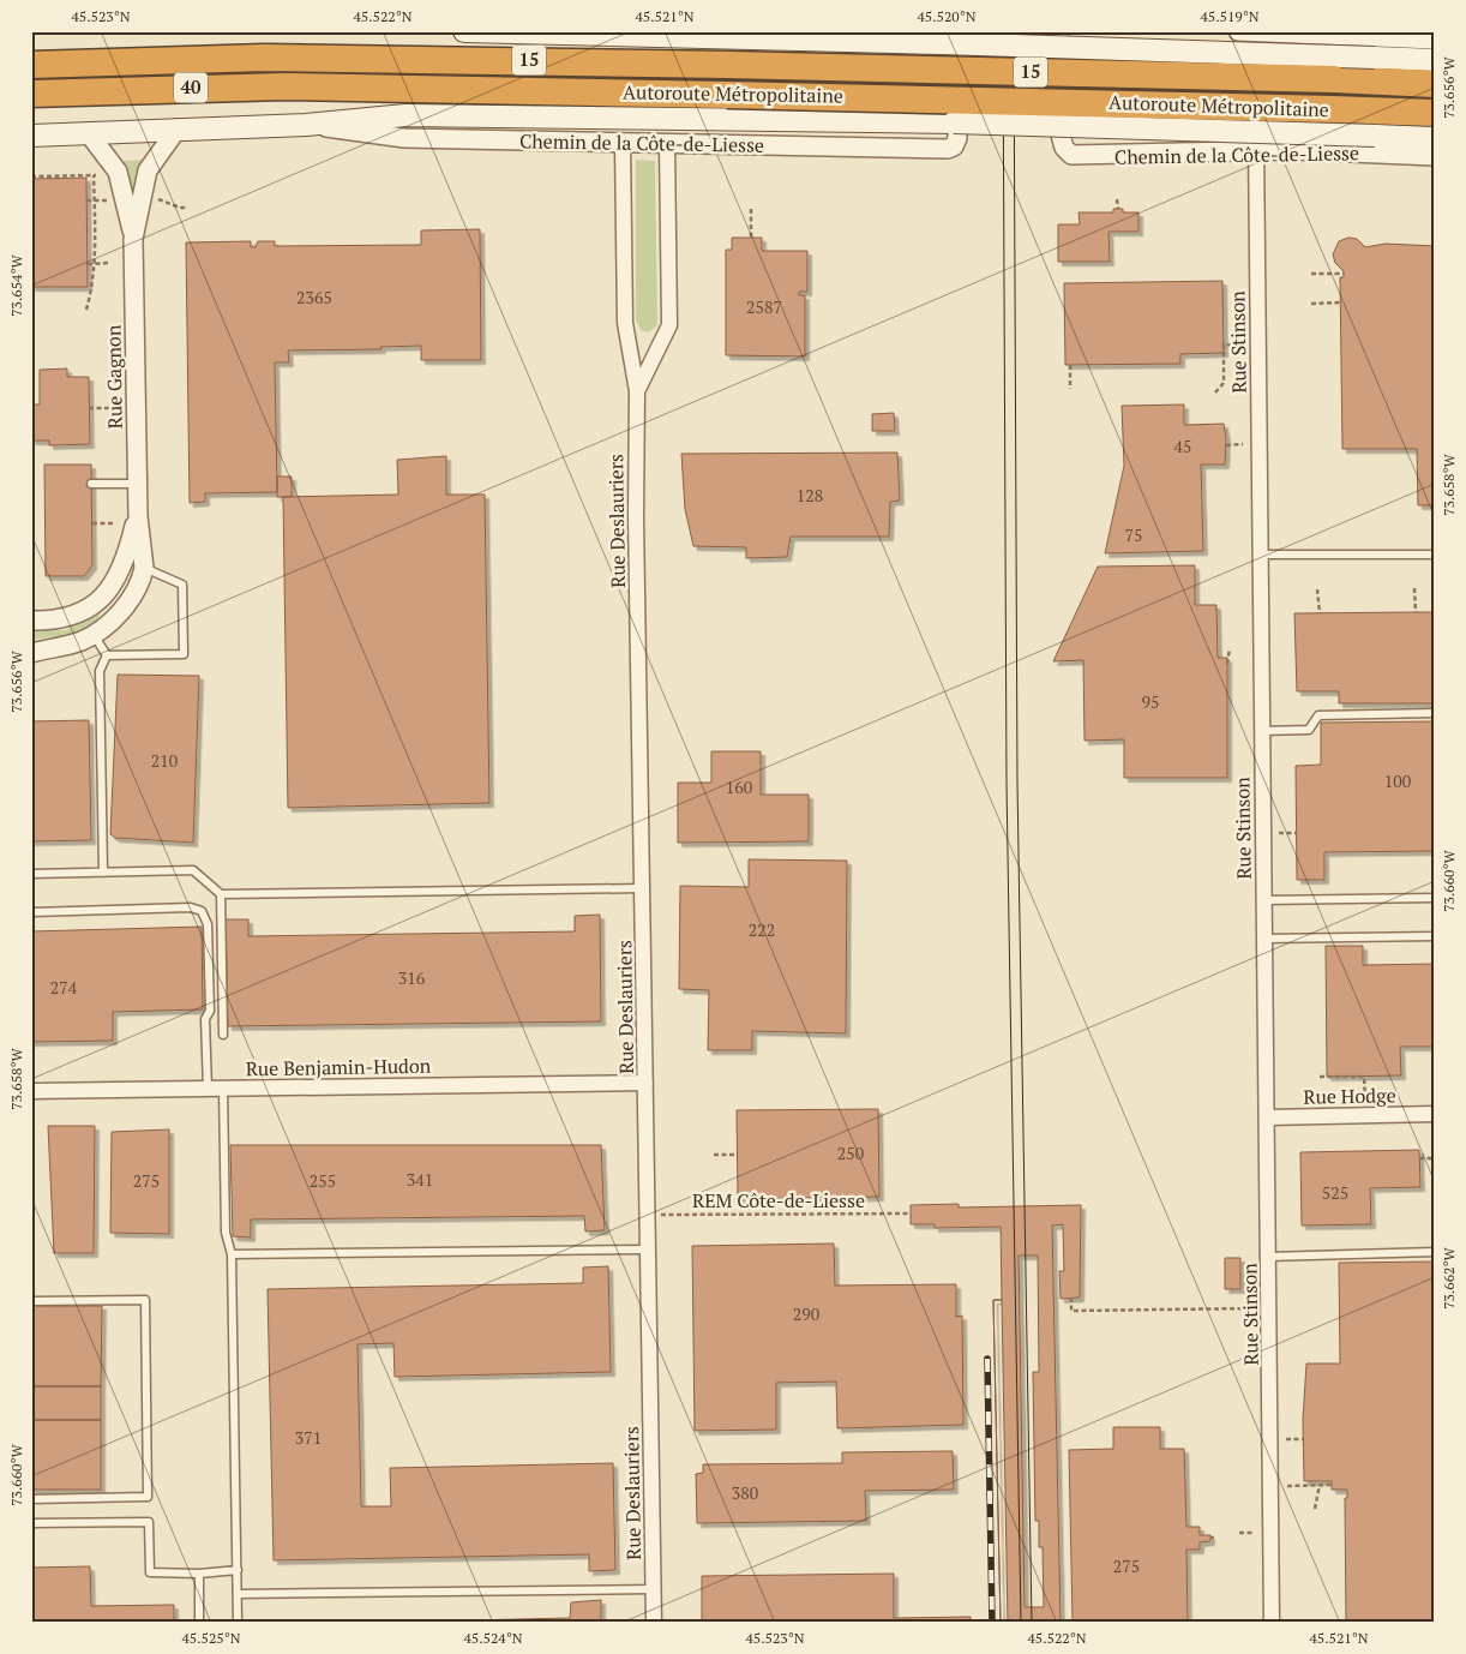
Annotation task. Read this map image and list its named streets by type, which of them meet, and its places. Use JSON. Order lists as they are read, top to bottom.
{
  "streets": {
    "highway": ["15", "40", "Autoroute Métropolitaine"],
    "main road": ["Chemin de la Côte-de-Liesse"],
    "street": [
      "Rue Stinson",
      "Rue Gagnon",
      "Rue Deslauriers",
      "Rue Benjamin-Hudon",
      "Rue Hodge"
    ],
    "path": ["REM Côte-de-Liesse"]
  },
  "crossings": [
    ["Autoroute Métropolitaine", "Chemin de la Côte-de-Liesse"],
    ["Chemin de la Côte-de-Liesse", "Rue Stinson"],
    ["Chemin de la Côte-de-Liesse", "Rue Gagnon"],
    ["Chemin de la Côte-de-Liesse", "Rue Deslauriers"],
    ["Rue Stinson", "Rue Hodge"],
    ["Rue Deslauriers", "Rue Benjamin-Hudon"],
    ["Rue Deslauriers", "REM Côte-de-Liesse"]
  ],
  "house_numbers": [
    "2365",
    "2587",
    "45",
    "128",
    "75",
    "95",
    "210",
    "100",
    "160",
    "222",
    "316",
    "274",
    "250",
    "341",
    "275",
    "255",
    "525",
    "290",
    "371",
    "380",
    "275"
  ],
  "coordinates": [
    "45.523°N",
    "45.522°N",
    "45.521°N",
    "45.520°N",
    "45.519°N",
    "73.656°W",
    "73.654°W",
    "73.658°W",
    "73.660°W",
    "73.662°W",
    "45.525°N",
    "45.524°N"
  ]
}
